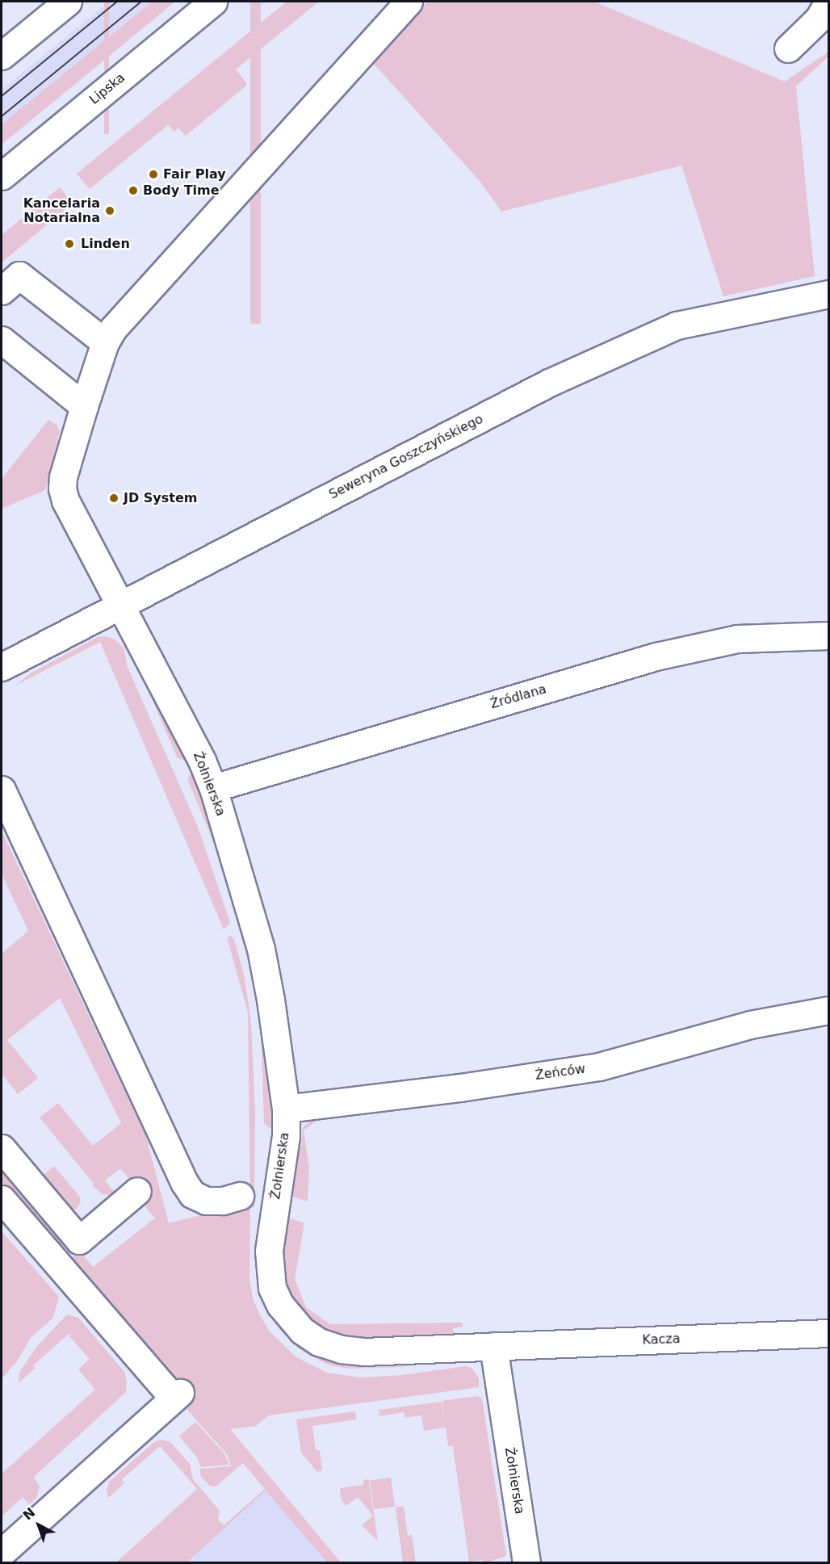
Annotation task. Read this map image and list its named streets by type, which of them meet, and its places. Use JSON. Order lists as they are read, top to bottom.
{
  "streets": {
    "street": [
      "Lipska",
      "Seweryna Goszczyńskiego",
      "Źródlana",
      "Żołnierska",
      "Żeńców",
      "Kacza"
    ]
  },
  "crossings": [
    ["Seweryna Goszczyńskiego", "Żołnierska"],
    ["Źródlana", "Żołnierska"],
    ["Żołnierska", "Żeńców"],
    ["Żołnierska", "Kacza"]
  ],
  "places": [
    "Fair Play",
    "Body Time",
    "Kancelaria Notarialna",
    "Linden",
    "JD System"
  ],
  "north": "top left"
}
